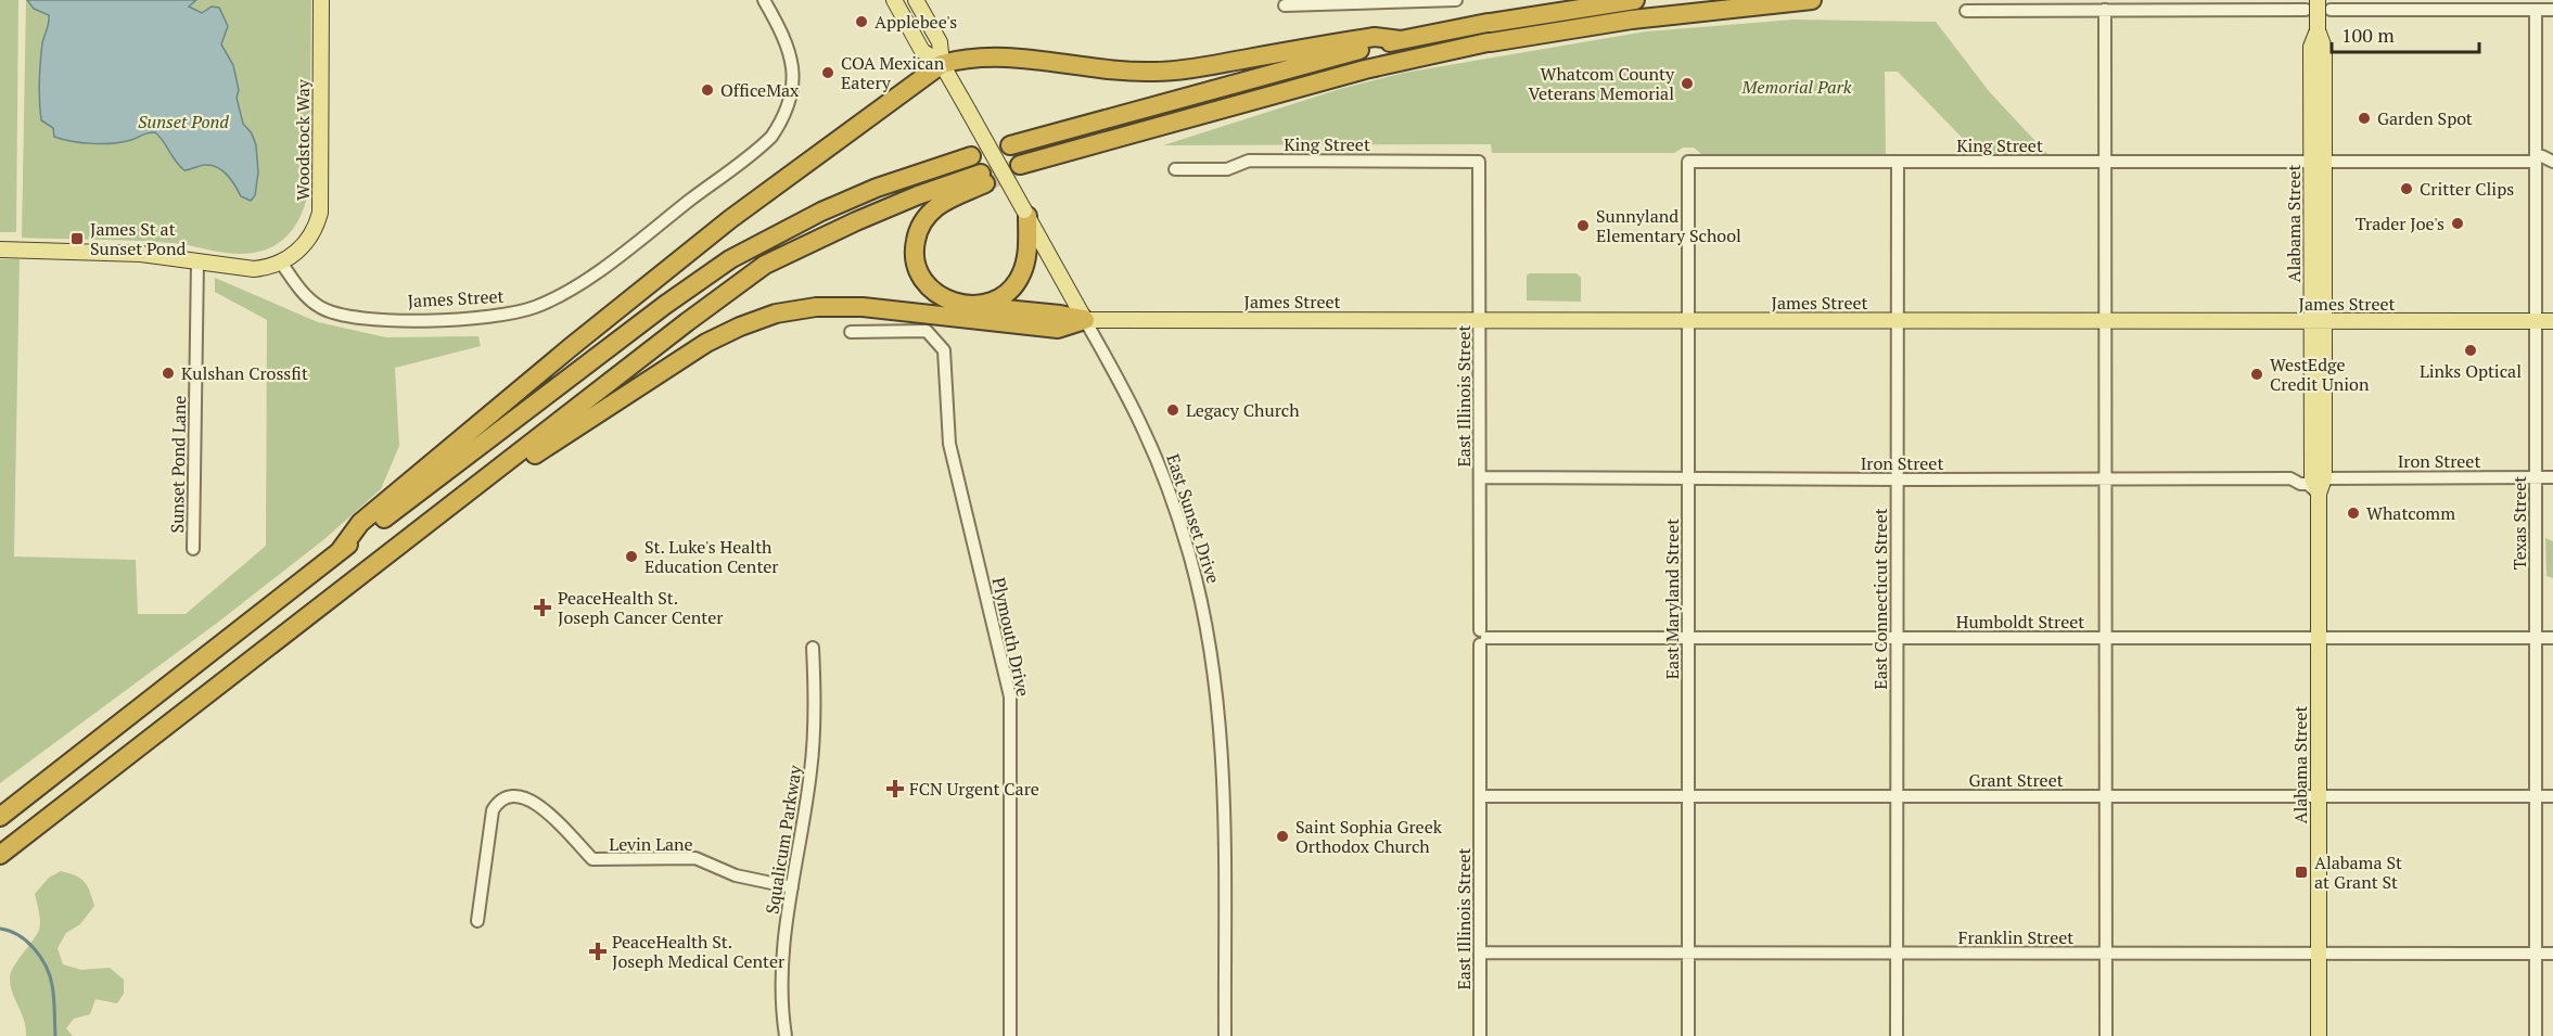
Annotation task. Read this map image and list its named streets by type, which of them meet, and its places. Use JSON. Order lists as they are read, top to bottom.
{
  "streets": {
    "main road": [
      "Woodstock Way",
      "Alabama Street",
      "James Street",
      "East Sunset Drive"
    ],
    "street": [
      "King Street",
      "East Illinois Street",
      "Iron Street",
      "Sunset Pond Lane",
      "Texas Street",
      "East Maryland Street",
      "East Connecticut Street",
      "Humboldt Street",
      "Plymouth Drive",
      "Grant Street",
      "Squalicum Parkway",
      "Levin Lane",
      "Franklin Street"
    ]
  },
  "crossings": [
    ["Woodstock Way", "James Street"],
    ["King Street", "Alabama Street"],
    ["King Street", "East Illinois Street"],
    ["King Street", "Texas Street"],
    ["King Street", "East Maryland Street"],
    ["King Street", "East Connecticut Street"],
    ["Alabama Street", "James Street"],
    ["Alabama Street", "Iron Street"],
    ["Alabama Street", "Humboldt Street"],
    ["Alabama Street", "Grant Street"],
    ["Alabama Street", "Franklin Street"],
    ["James Street", "East Illinois Street"],
    ["James Street", "East Sunset Drive"],
    ["James Street", "Texas Street"],
    ["James Street", "East Maryland Street"],
    ["James Street", "East Connecticut Street"],
    ["East Illinois Street", "Iron Street"],
    ["East Illinois Street", "Humboldt Street"],
    ["East Illinois Street", "Grant Street"],
    ["East Illinois Street", "Franklin Street"],
    ["Iron Street", "Texas Street"],
    ["Iron Street", "East Maryland Street"],
    ["Iron Street", "East Connecticut Street"],
    ["Texas Street", "Humboldt Street"],
    ["Texas Street", "Grant Street"],
    ["Texas Street", "Franklin Street"],
    ["East Maryland Street", "Humboldt Street"],
    ["East Maryland Street", "Grant Street"],
    ["East Maryland Street", "Franklin Street"],
    ["East Connecticut Street", "Humboldt Street"],
    ["East Connecticut Street", "Grant Street"],
    ["East Connecticut Street", "Franklin Street"],
    ["Squalicum Parkway", "Levin Lane"]
  ],
  "parks": ["Memorial Park", "Sunset Pond"],
  "places": {
    "other": [
      "Applebee's",
      "COA Mexican Eatery",
      "Whatcom County Veterans Memorial",
      "OfficeMax",
      "Garden Spot",
      "Critter Clips",
      "Trader Joe's",
      "Sunnyland Elementary School",
      "Links Optical",
      "Kulshan Crossfit",
      "WestEdge Credit Union",
      "Legacy Church",
      "Whatcomm",
      "St. Luke's Health Education Center",
      "Saint Sophia Greek Orthodox Church"
    ],
    "transit": ["James St at Sunset Pond", "Alabama St at Grant St"],
    "health": ["PeaceHealth St. Joseph Cancer Center", "FCN Urgent Care", "PeaceHealth St. Joseph Medical Center"]
  },
  "scale_bar": "100 m"
}
